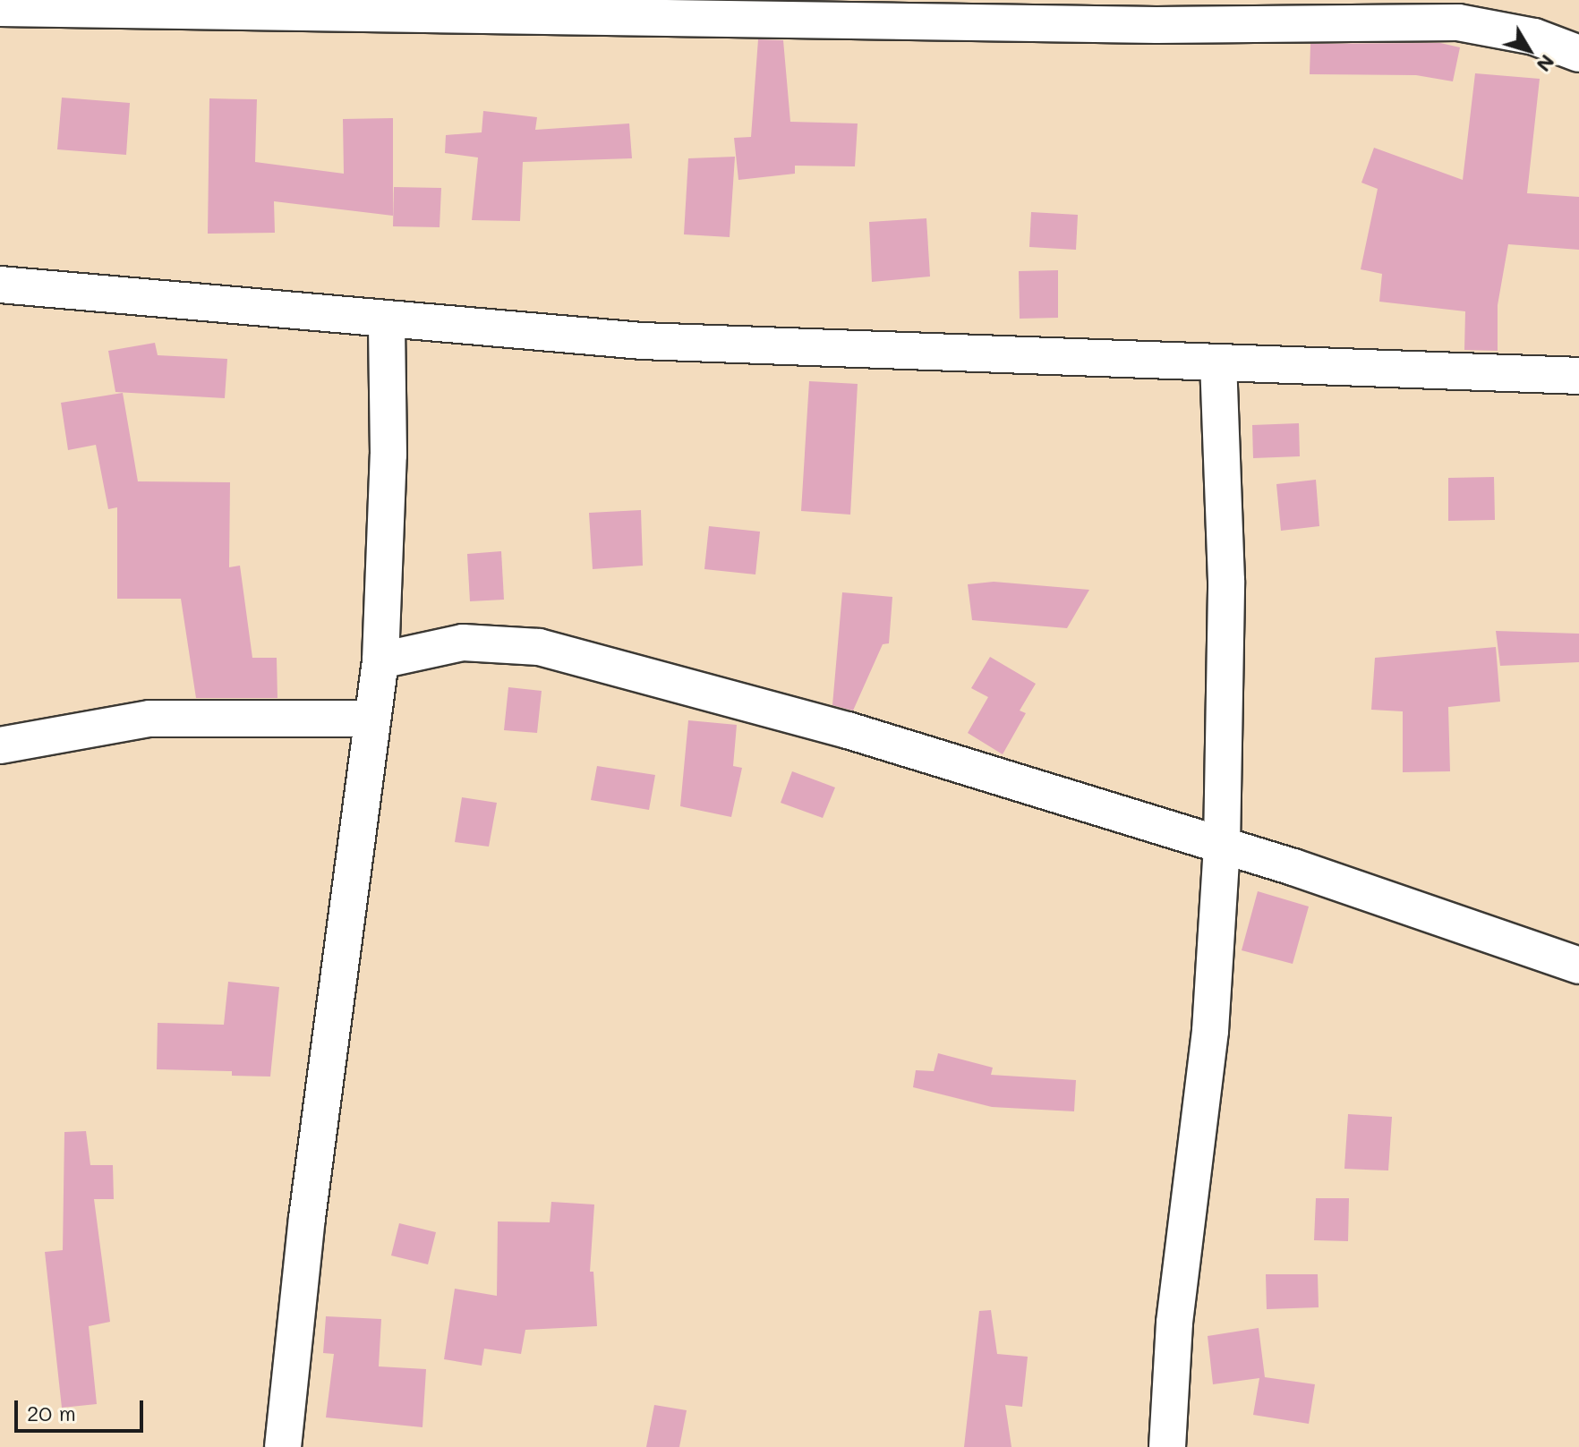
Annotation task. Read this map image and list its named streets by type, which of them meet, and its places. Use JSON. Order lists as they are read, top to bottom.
{
  "scale_bar": "20 m",
  "north": "bottom right"
}
